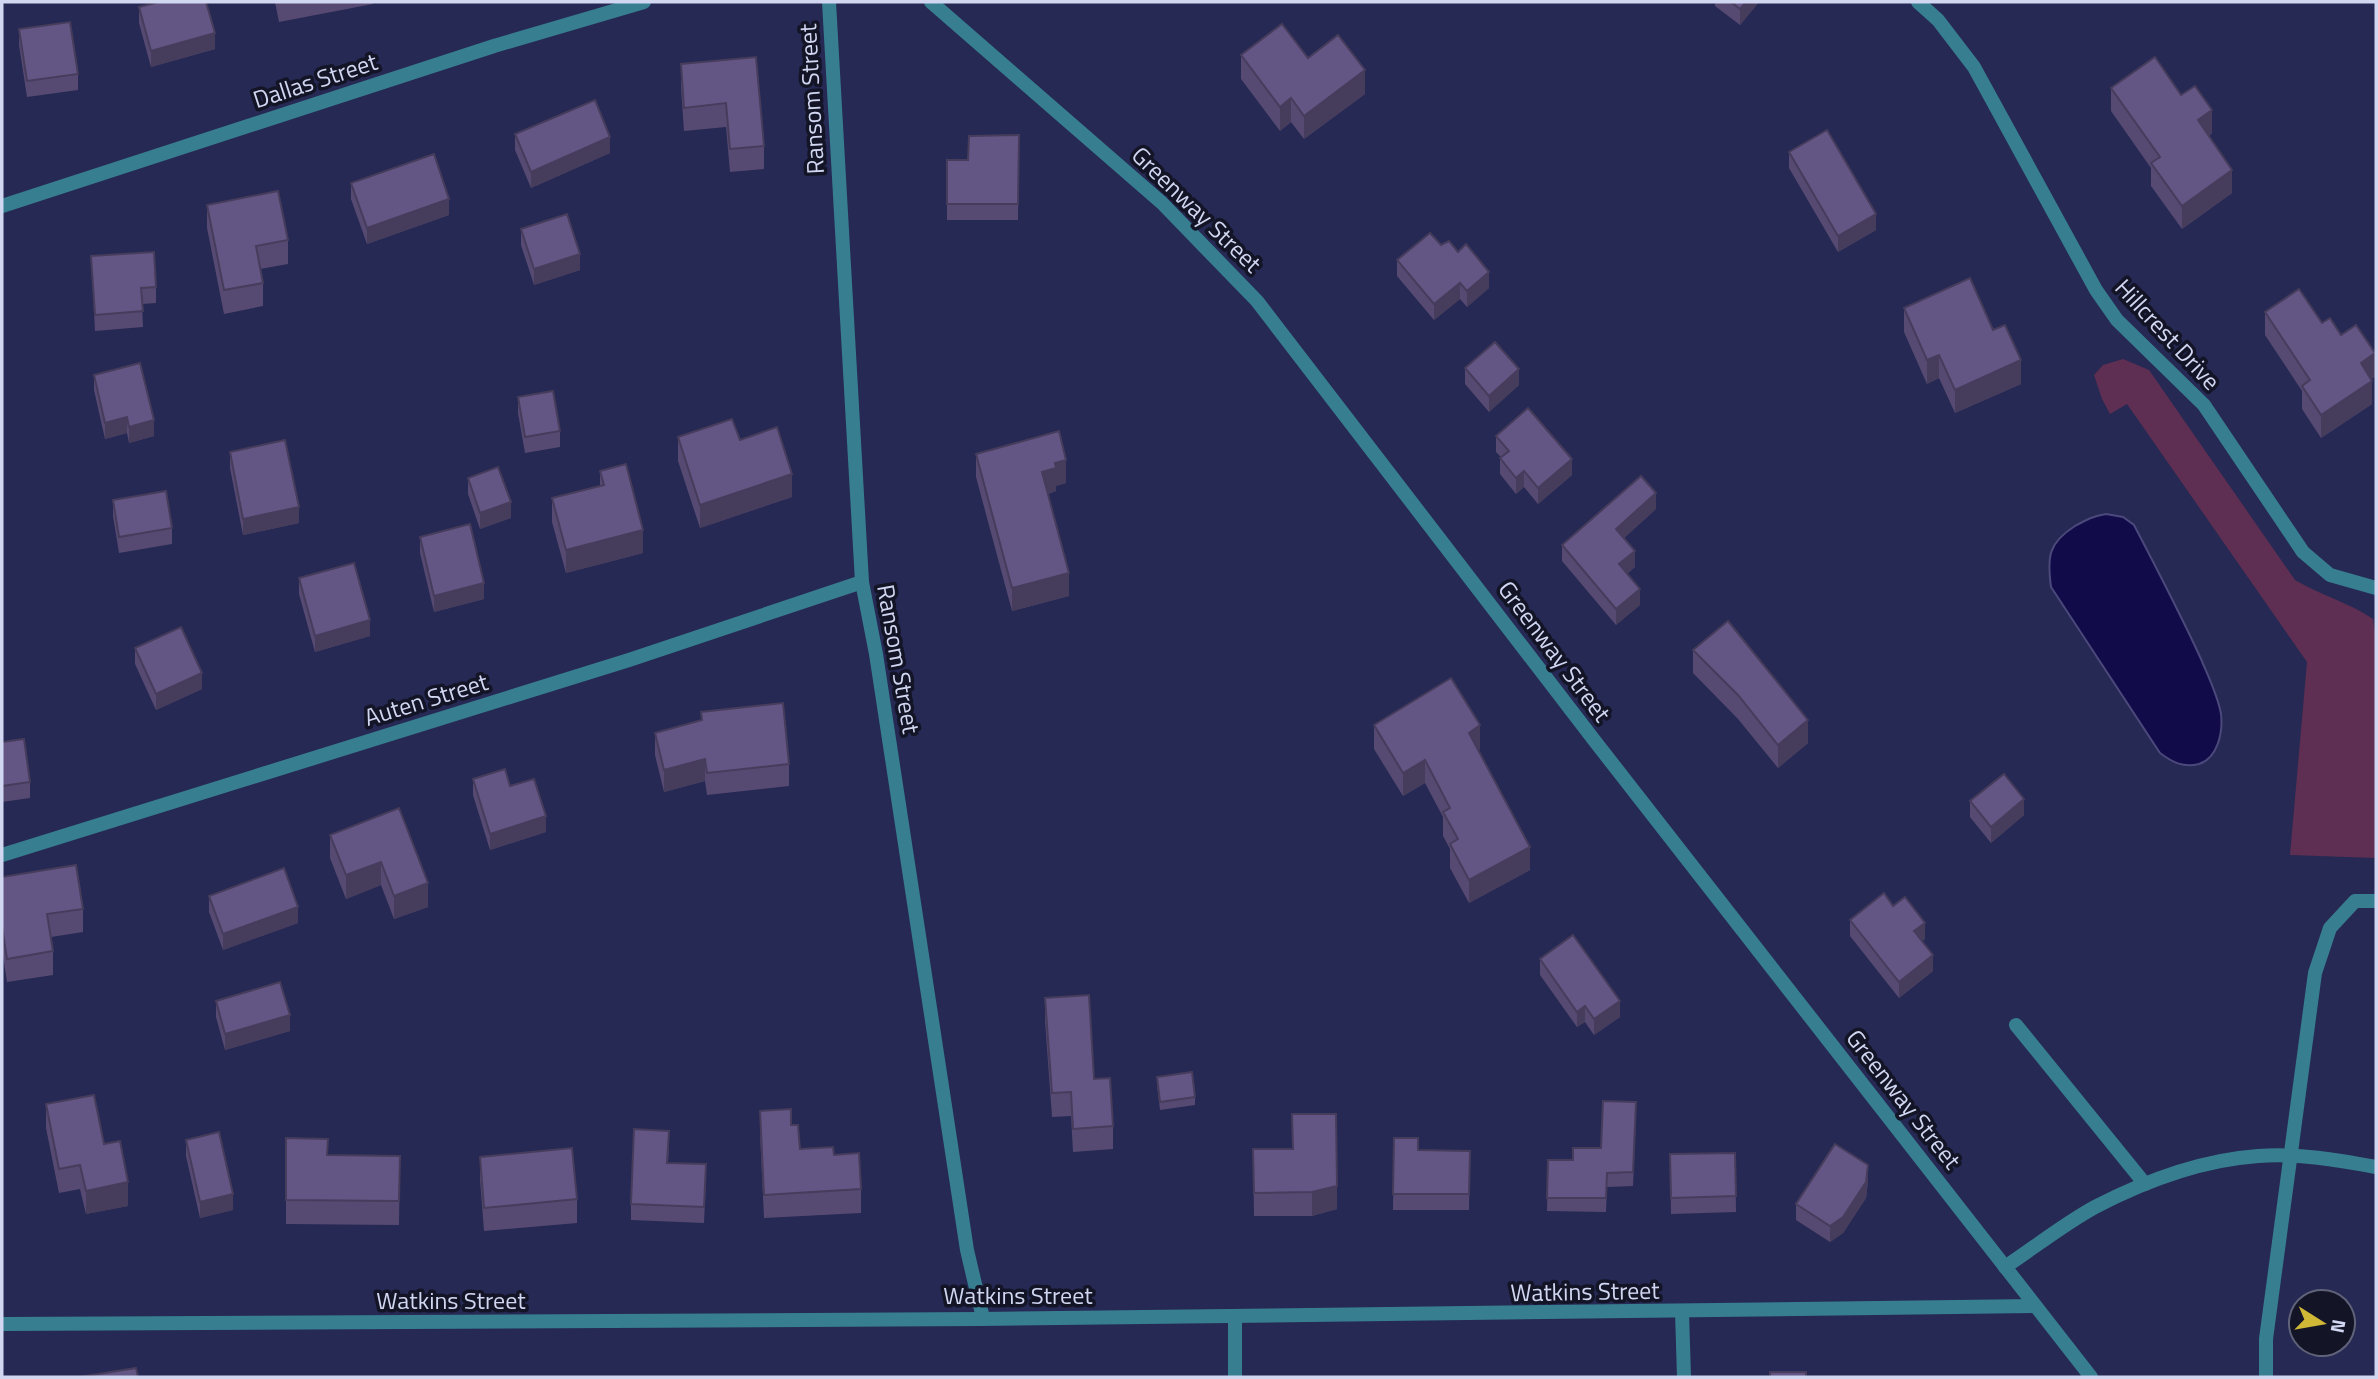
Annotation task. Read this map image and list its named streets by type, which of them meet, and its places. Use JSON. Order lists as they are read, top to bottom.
{
  "streets": {
    "street": [
      "Dallas Street",
      "Ransom Street",
      "Greenway Street",
      "Hillcrest Drive",
      "Auten Street",
      "Watkins Street"
    ]
  },
  "crossings": [
    ["Ransom Street", "Auten Street"],
    ["Ransom Street", "Watkins Street"],
    ["Greenway Street", "Watkins Street"]
  ],
  "north": "right"
}
